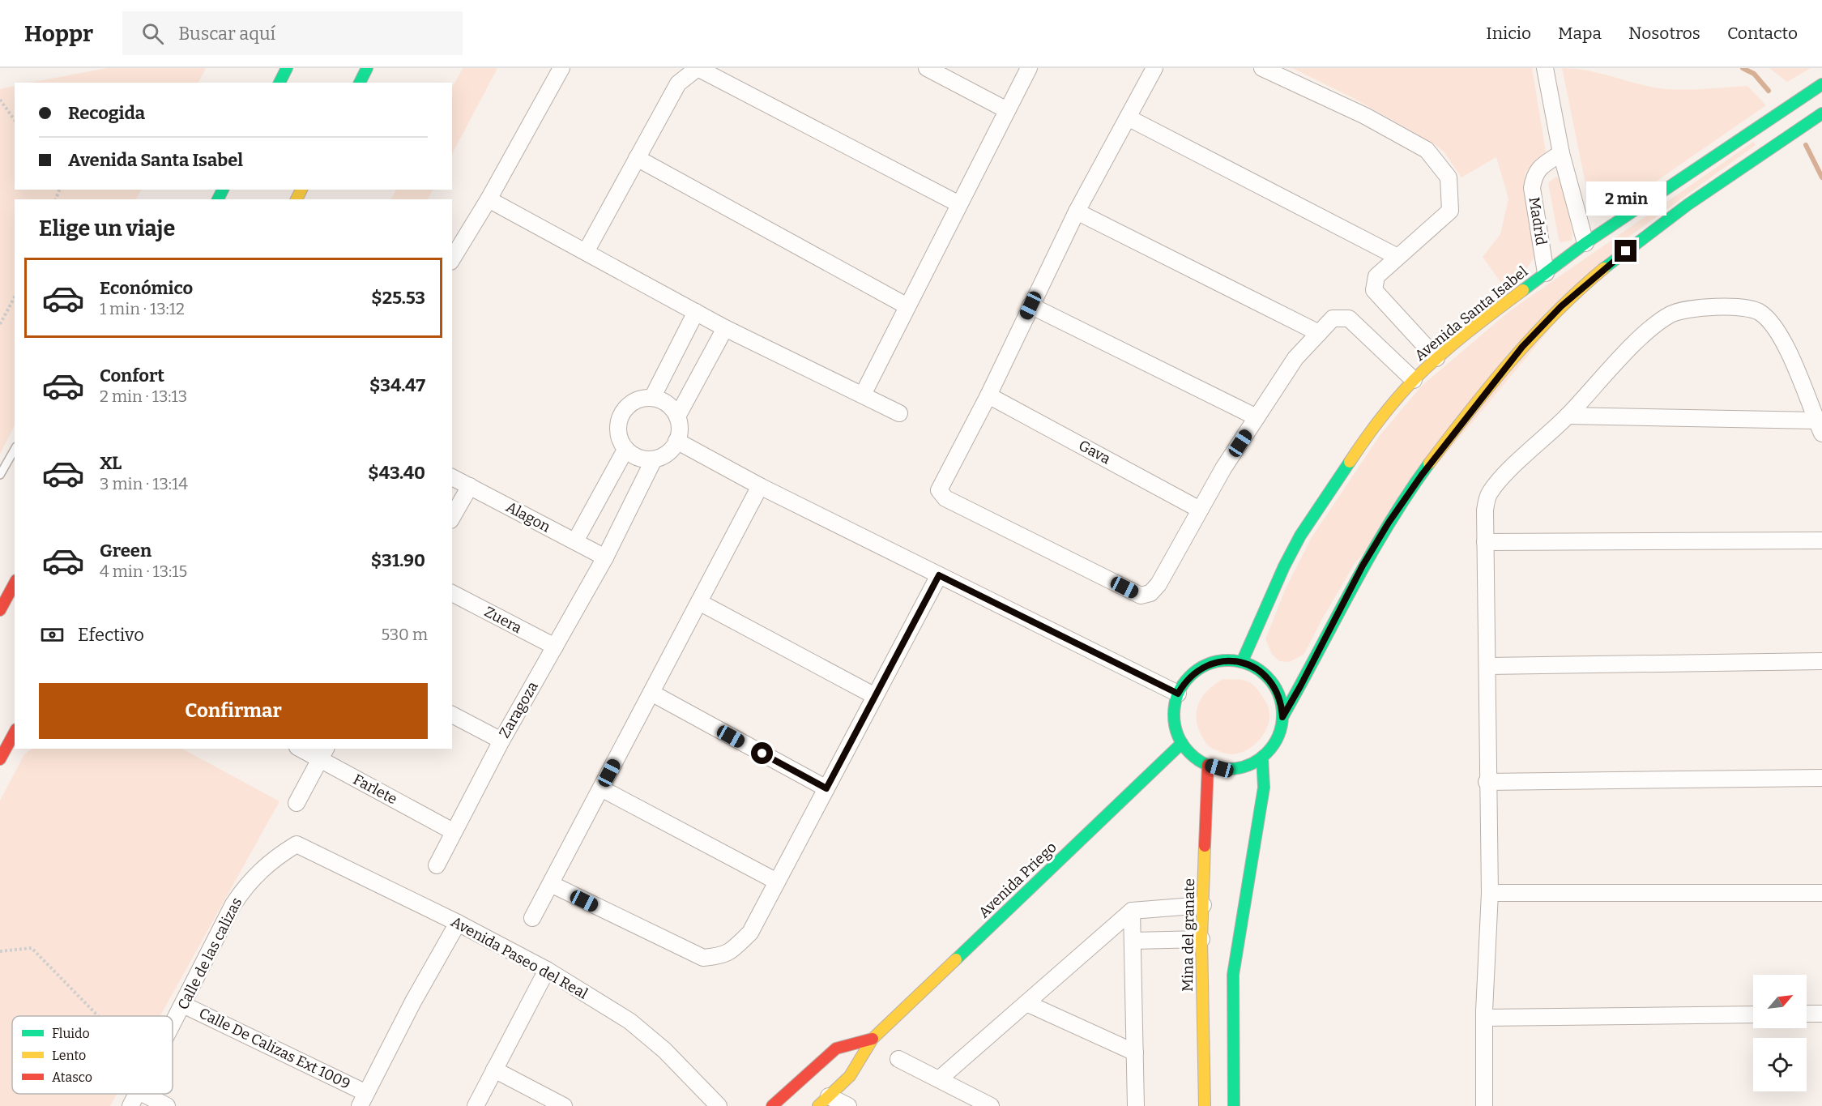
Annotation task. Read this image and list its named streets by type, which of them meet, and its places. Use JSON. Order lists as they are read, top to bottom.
{
  "streets": {
    "main road": ["Avenida Santa Isabel", "Avenida Priego", "Mina del granate"],
    "street": [
      "Madrid",
      "Gava",
      "Alagon",
      "Zuera",
      "Zaragoza",
      "Farlete",
      "Calle de las calizas",
      "Avenida Paseo del Real",
      "Calle De Calizas Ext 1009"
    ]
  },
  "crossings": [
    ["Madrid", "Avenida Santa Isabel"],
    ["Avenida Santa Isabel", "Avenida Priego"],
    ["Avenida Santa Isabel", "Mina del granate"],
    ["Alagon", "Zaragoza"],
    ["Zuera", "Zaragoza"],
    ["Zaragoza", "Farlete"],
    ["Avenida Priego", "Mina del granate"],
    ["Calle de las calizas", "Avenida Paseo del Real"],
    ["Calle de las calizas", "Calle De Calizas Ext 1009"]
  ],
  "legend": ["Fluido", "Lento", "Atasco"],
  "north": "top right",
  "page": {
    "header": "Hoppr",
    "search": "Buscar aquí",
    "nav": [
      "Inicio",
      "Mapa",
      "Nosotros",
      "Contacto"
    ],
    "banner": ["Recogida", "Avenida Santa Isabel"],
    "bubble": "2 min",
    "heading": "Elige un viaje",
    "list": [
      {
        "name": "Económico",
        "note": "1 min · 13:12",
        "value": "$25.53"
      },
      {
        "name": "Confort",
        "note": "2 min · 13:13",
        "value": "$34.47"
      },
      {
        "name": "XL",
        "note": "3 min · 13:14",
        "value": "$43.40"
      },
      {
        "name": "Green",
        "note": "4 min · 13:15",
        "value": "$31.90"
      }
    ],
    "pay": ["Efectivo", "530 m"],
    "buttons": "Confirmar"
  }
}
